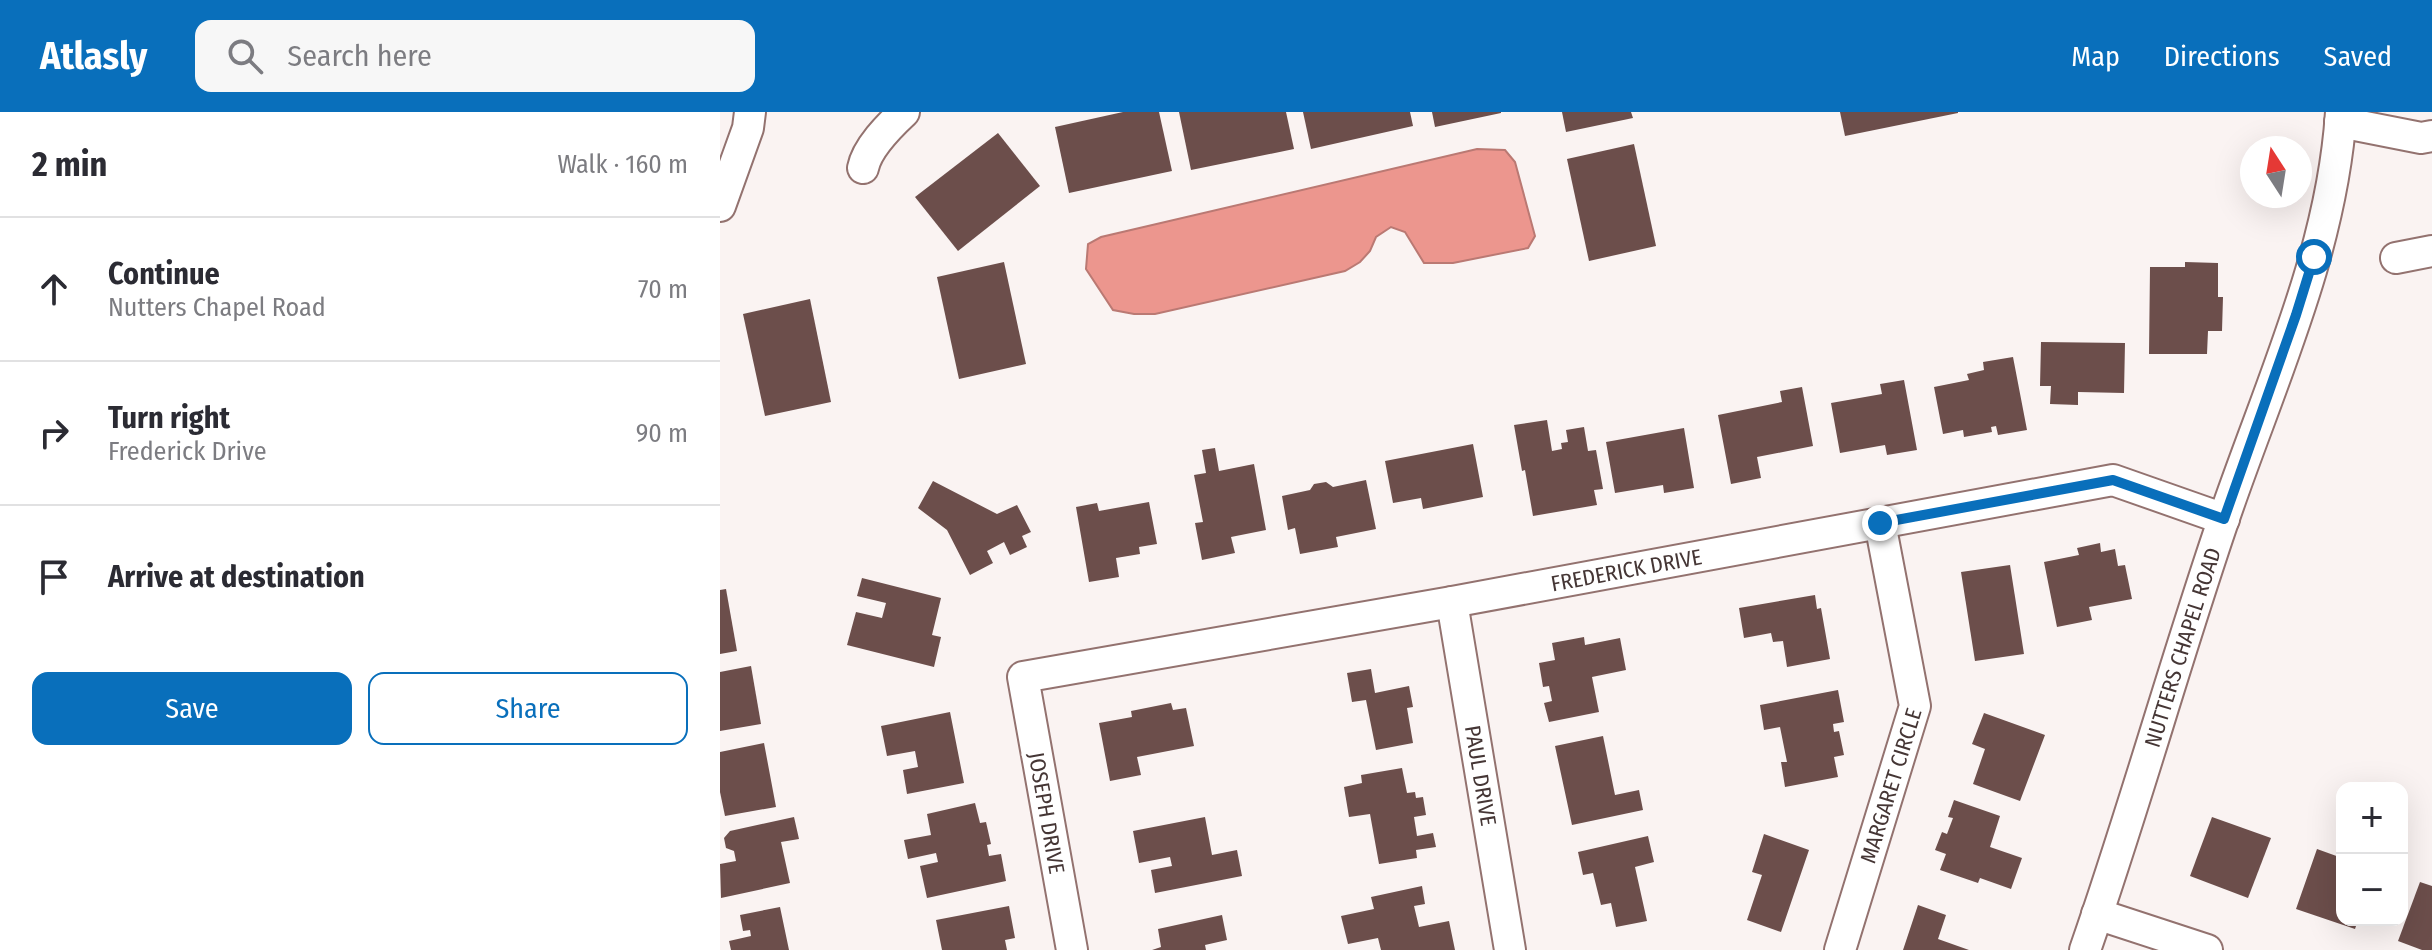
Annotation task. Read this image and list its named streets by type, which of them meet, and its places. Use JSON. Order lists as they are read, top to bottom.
{
  "streets": {
    "street": [
      "FREDERICK DRIVE",
      "NUTTERS CHAPEL ROAD",
      "PAUL DRIVE",
      "MARGARET CIRCLE",
      "JOSEPH DRIVE"
    ]
  },
  "crossings": [
    ["FREDERICK DRIVE", "NUTTERS CHAPEL ROAD"],
    ["FREDERICK DRIVE", "PAUL DRIVE"],
    ["FREDERICK DRIVE", "MARGARET CIRCLE"],
    ["FREDERICK DRIVE", "JOSEPH DRIVE"]
  ],
  "north": "top",
  "page": {
    "header": "Atlasly",
    "search": "Search here",
    "nav": ["Map", "Directions", "Saved"],
    "heading": ["2 min", "Walk · 160 m"],
    "list": [
      ["Continue", "Nutters Chapel Road", "70 m"],
      ["Turn right", "Frederick Drive", "90 m"],
      "Arrive at destination"
    ],
    "buttons": ["Save", "Share"],
    "map_buttons": ["+", "−"]
  }
}
